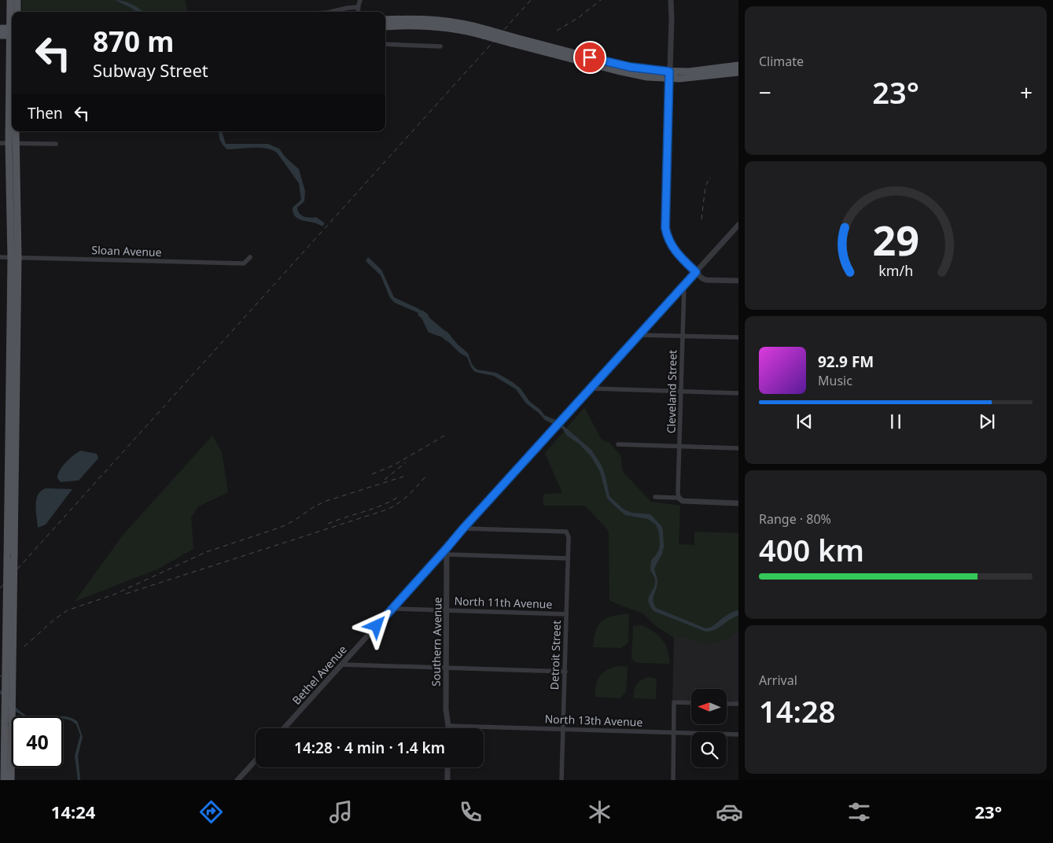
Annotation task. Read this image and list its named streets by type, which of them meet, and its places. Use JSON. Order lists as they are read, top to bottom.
{
  "streets": {
    "street": [
      "Sloan Avenue",
      "Cleveland Street",
      "North 11th Avenue",
      "Southern Avenue",
      "Detroit Street",
      "Bethel Avenue",
      "North 13th Avenue"
    ]
  },
  "crossings": [
    ["Cleveland Street", "Bethel Avenue"],
    ["North 11th Avenue", "Southern Avenue"],
    ["North 11th Avenue", "Detroit Street"],
    ["North 11th Avenue", "Bethel Avenue"],
    ["Southern Avenue", "Bethel Avenue"],
    ["Southern Avenue", "North 13th Avenue"],
    ["Detroit Street", "Bethel Avenue"],
    ["Detroit Street", "North 13th Avenue"]
  ],
  "north": "left",
  "page": {
    "tile": [
      "Climate",
      ["Range · 80%", "400 km"],
      ["Arrival", "14:28"]
    ],
    "turn": ["870 m", "Subway Street"],
    "heat": ["−", "23°", "+"],
    "then": "Then",
    "song": ["92.9 FM", "Music"],
    "limit": "40",
    "trip": "14:28 · 4 min · 1.4 km",
    "tabs": ["14:24", "23°"],
    "gauge": ["29", "km/h"]
  }
}
